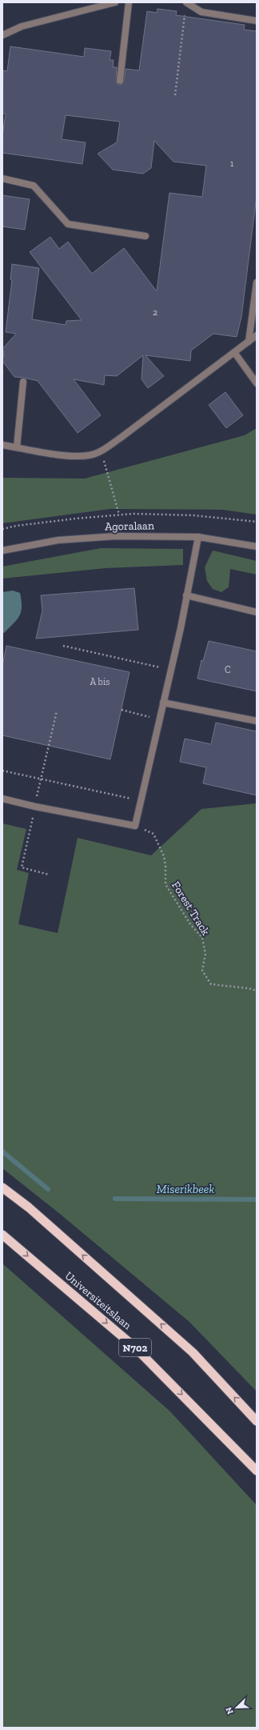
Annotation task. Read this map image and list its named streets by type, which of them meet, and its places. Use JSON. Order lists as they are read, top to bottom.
{
  "streets": {
    "highway": ["Universiteitslaan", "N702"],
    "street": ["Agoralaan"],
    "path": ["Forest Track"]
  },
  "water": ["Miserikbeek"],
  "house_numbers": [
    "1",
    "2",
    "C",
    "A bis"
  ],
  "north": "bottom left"
}
